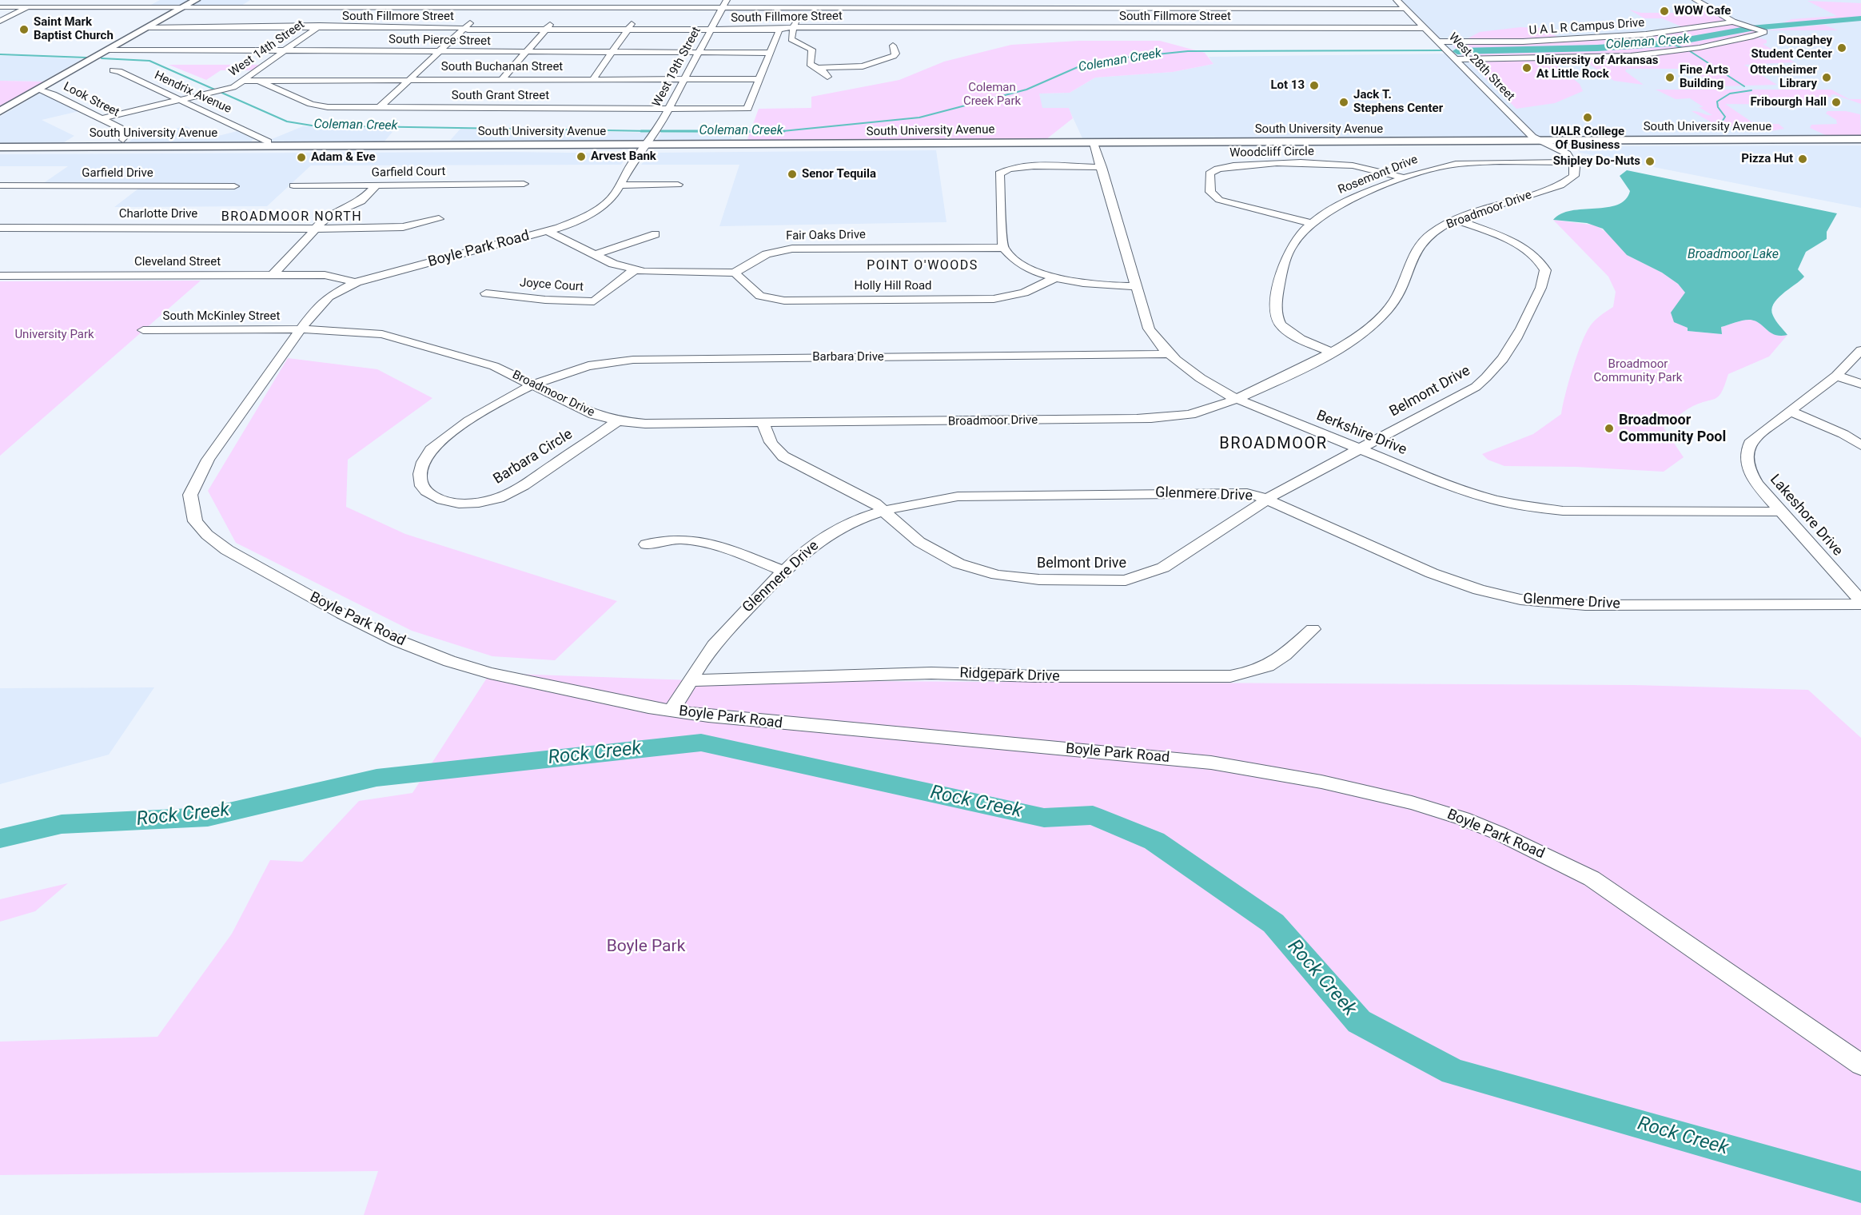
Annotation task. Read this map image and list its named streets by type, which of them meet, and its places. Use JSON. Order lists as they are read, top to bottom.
{
  "streets": {
    "main road": ["South University Avenue"],
    "street": [
      "South Fillmore Street",
      "U A L R Campus Drive",
      "South Pierce Street",
      "West 14th Street",
      "South Buchanan Street",
      "West 19th Street",
      "West 28th Street",
      "Hendrix Avenue",
      "South Grant Street",
      "Look Street",
      "Woodcliff Circle",
      "Garfield Court",
      "Garfield Drive",
      "Rosemont Drive",
      "Broadmoor Drive",
      "Charlotte Drive",
      "Fair Oaks Drive",
      "Boyle Park Road",
      "Cleveland Street",
      "Joyce Court",
      "Holly Hill Road",
      "South McKinley Street",
      "Barbara Drive",
      "Belmont Drive",
      "Berkshire Drive",
      "Barbara Circle",
      "Glenmere Drive",
      "Lakeshore Drive",
      "Ridgepark Drive"
    ]
  },
  "crossings": [
    ["South Fillmore Street", "West 14th Street"],
    ["South Fillmore Street", "West 19th Street"],
    ["South Fillmore Street", "West 28th Street"],
    ["U A L R Campus Drive", "West 28th Street"],
    ["South Pierce Street", "West 14th Street"],
    ["South Pierce Street", "West 19th Street"],
    ["West 14th Street", "South Buchanan Street"],
    ["West 14th Street", "Hendrix Avenue"],
    ["West 14th Street", "Look Street"],
    ["South Buchanan Street", "West 19th Street"],
    ["South Buchanan Street", "South Grant Street"],
    ["West 19th Street", "South Grant Street"],
    ["West 19th Street", "South University Avenue"],
    ["West 19th Street", "Boyle Park Road"],
    ["West 28th Street", "South University Avenue"],
    ["South University Avenue", "Boyle Park Road"],
    ["South University Avenue", "Berkshire Drive"],
    ["Woodcliff Circle", "Rosemont Drive"],
    ["Rosemont Drive", "Broadmoor Drive"],
    ["Broadmoor Drive", "Boyle Park Road"],
    ["Broadmoor Drive", "South McKinley Street"],
    ["Broadmoor Drive", "Barbara Drive"],
    ["Broadmoor Drive", "Belmont Drive"],
    ["Broadmoor Drive", "Berkshire Drive"],
    ["Broadmoor Drive", "Barbara Circle"],
    ["Fair Oaks Drive", "Holly Hill Road"],
    ["Boyle Park Road", "Cleveland Street"],
    ["Boyle Park Road", "South McKinley Street"],
    ["Boyle Park Road", "Glenmere Drive"],
    ["Barbara Drive", "Berkshire Drive"],
    ["Barbara Drive", "Barbara Circle"],
    ["Belmont Drive", "Berkshire Drive"],
    ["Belmont Drive", "Glenmere Drive"],
    ["Berkshire Drive", "Lakeshore Drive"],
    ["Glenmere Drive", "Lakeshore Drive"],
    ["Glenmere Drive", "Ridgepark Drive"]
  ],
  "districts": ["BROADMOOR NORTH", "POINT O'WOODS", "BROADMOOR"],
  "water": ["Coleman Creek", "Broadmoor Lake", "Rock Creek"],
  "parks": [
    "Coleman Creek Park",
    "University Park",
    "Broadmoor Community Park",
    "Boyle Park"
  ],
  "places": [
    "WOW Cafe",
    "Saint Mark Baptist Church",
    "Donaghey Student Center",
    "University of Arkansas At Little Rock",
    "Fine Arts Building",
    "Ottenheimer Library",
    "Lot 13",
    "Jack T. Stephens Center",
    "Fribourgh Hall",
    "UALR College Of Business",
    "Arvest Bank",
    "Adam & Eve",
    "Pizza Hut",
    "Shipley Do-Nuts",
    "Senor Tequila",
    "Broadmoor Community Pool"
  ]
}
